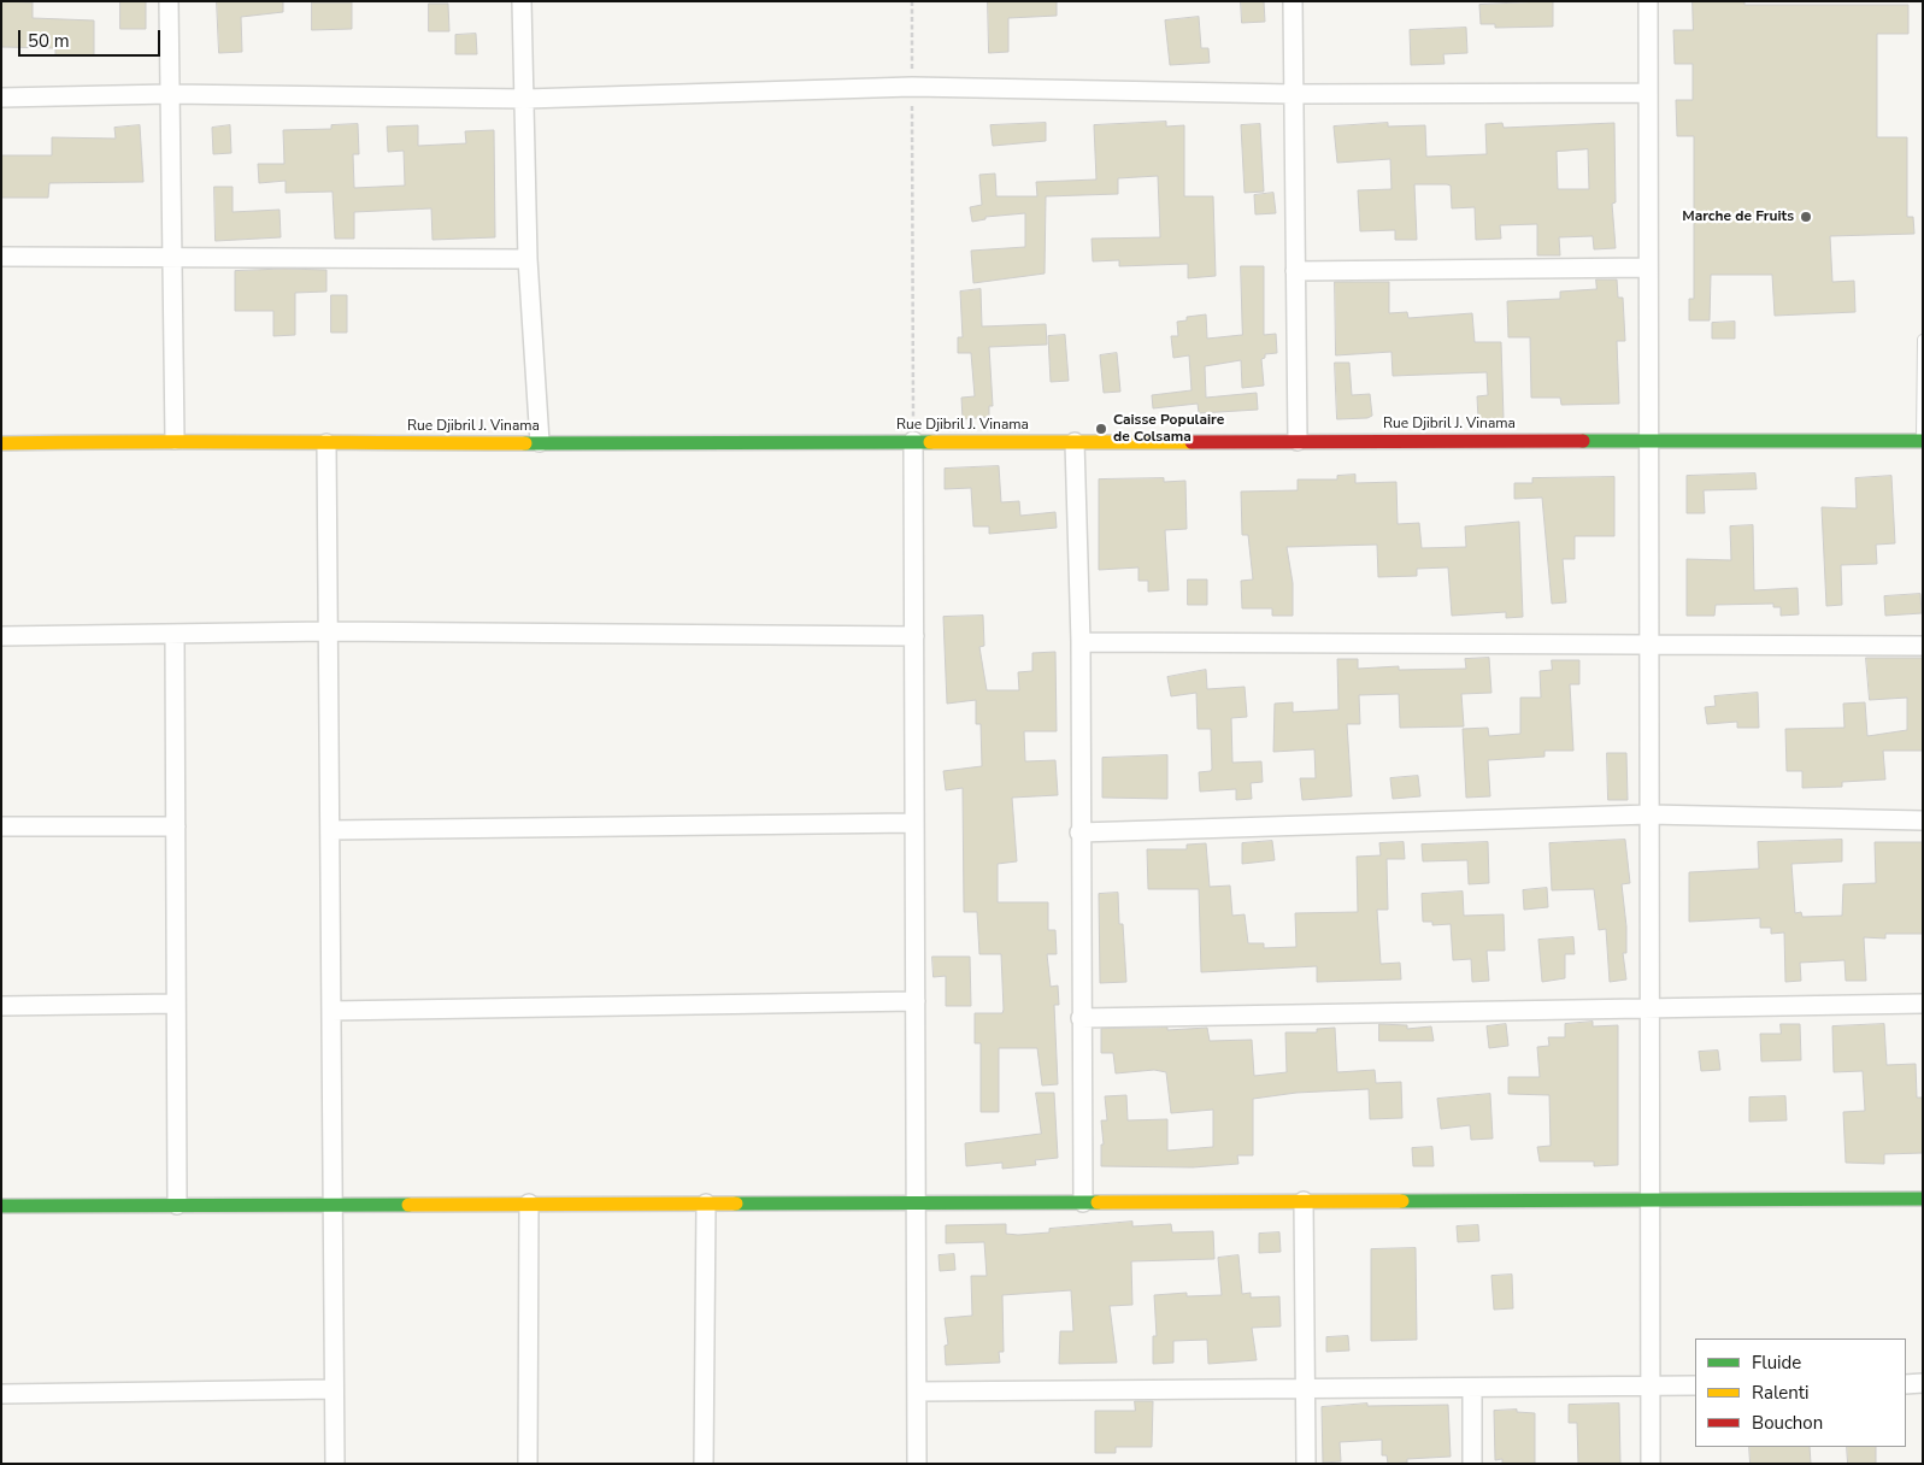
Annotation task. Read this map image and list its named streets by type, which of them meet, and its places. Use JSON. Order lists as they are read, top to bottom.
{
  "streets": {
    "street": ["Rue Djibril J. Vinama"]
  },
  "places": ["Marche de Fruits", "Caisse Populaire de Colsama"],
  "legend": ["Fluide", "Ralenti", "Bouchon"],
  "scale_bar": "50 m"
}
